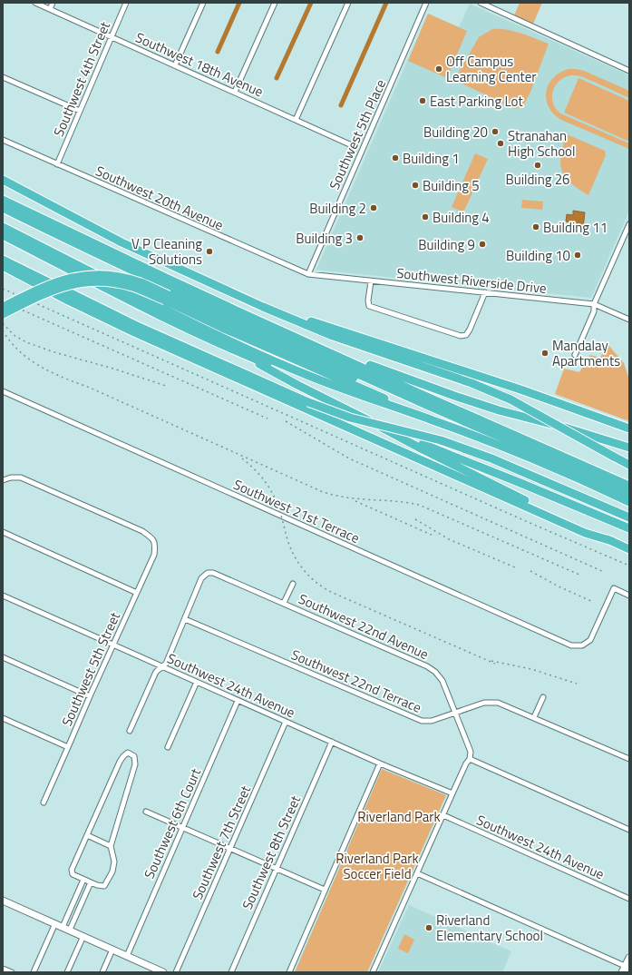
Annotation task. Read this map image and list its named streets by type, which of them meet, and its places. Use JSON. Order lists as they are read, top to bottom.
{
  "streets": {
    "street": [
      "Southwest 18th Avenue",
      "Southwest 4th Street",
      "Southwest 5th Place",
      "Southwest 20th Avenue",
      "Southwest Riverside Drive",
      "Southwest 21st Terrace",
      "Southwest 22nd Avenue",
      "Southwest 5th Street",
      "Southwest 22nd Terrace",
      "Southwest 24th Avenue",
      "Southwest 6th Court",
      "Southwest 7th Street",
      "Southwest 8th Street"
    ]
  },
  "crossings": [
    ["Southwest 18th Avenue", "Southwest 4th Street"],
    ["Southwest 4th Street", "Southwest 20th Avenue"],
    ["Southwest 5th Place", "Southwest 20th Avenue"],
    ["Southwest 5th Place", "Southwest Riverside Drive"],
    ["Southwest 20th Avenue", "Southwest Riverside Drive"],
    ["Southwest 22nd Avenue", "Southwest 22nd Terrace"],
    ["Southwest 5th Street", "Southwest 24th Avenue"],
    ["Southwest 24th Avenue", "Southwest 6th Court"],
    ["Southwest 24th Avenue", "Southwest 7th Street"],
    ["Southwest 24th Avenue", "Southwest 8th Street"]
  ],
  "parks": ["Riverland Park", "Riverland Park Soccer Field"],
  "places": [
    "Off Campus Learning Center",
    "East Parking Lot",
    "Building 20",
    "Stranahan High School",
    "Building 1",
    "Building 26",
    "Building 5",
    "Building 2",
    "Building 4",
    "Building 11",
    "Building 3",
    "Building 9",
    "V P Cleaning Solutions",
    "Building 10",
    "Mandalay Apartments",
    "Riverland Elementary School"
  ]
}
